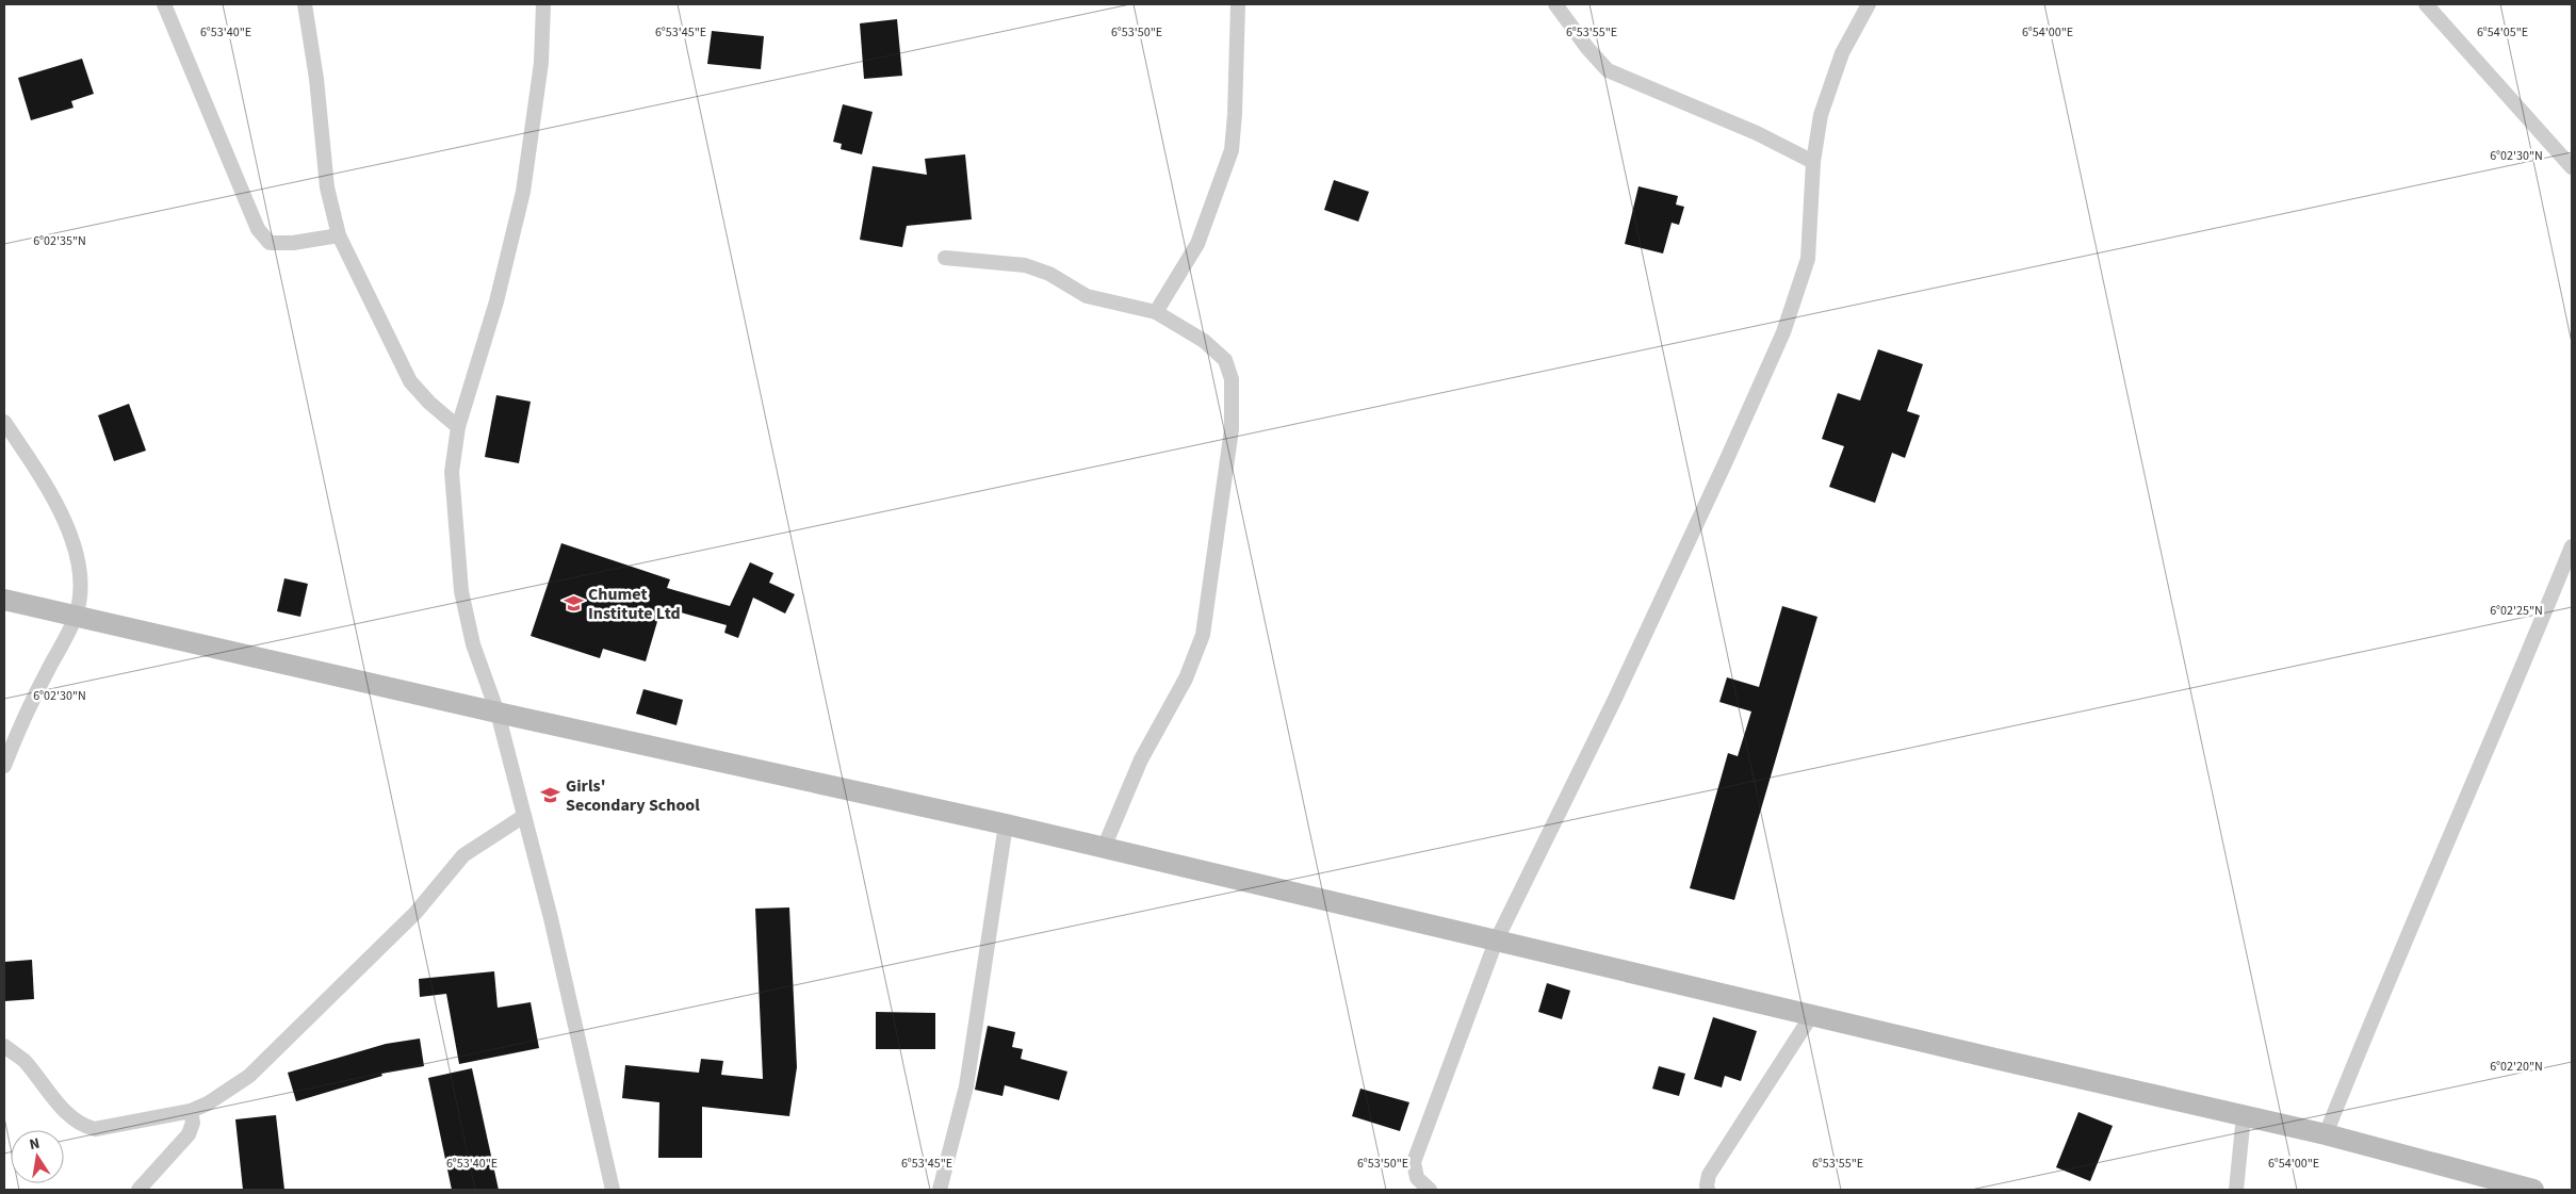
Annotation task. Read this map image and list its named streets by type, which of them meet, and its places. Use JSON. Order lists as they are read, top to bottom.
{
  "places": {
    "school or university": ["Chumet Institute Ltd", "Girls' Secondary School"]
  },
  "north": "top",
  "coordinates": [
    "6°53'40\"E",
    "6°53'45\"E",
    "6°53'50\"E",
    "6°53'55\"E",
    "6°54'00\"E",
    "6°54'05\"E",
    "6°02'30\"N",
    "6°02'35\"N",
    "6°02'25\"N",
    "6°02'20\"N"
  ]
}
